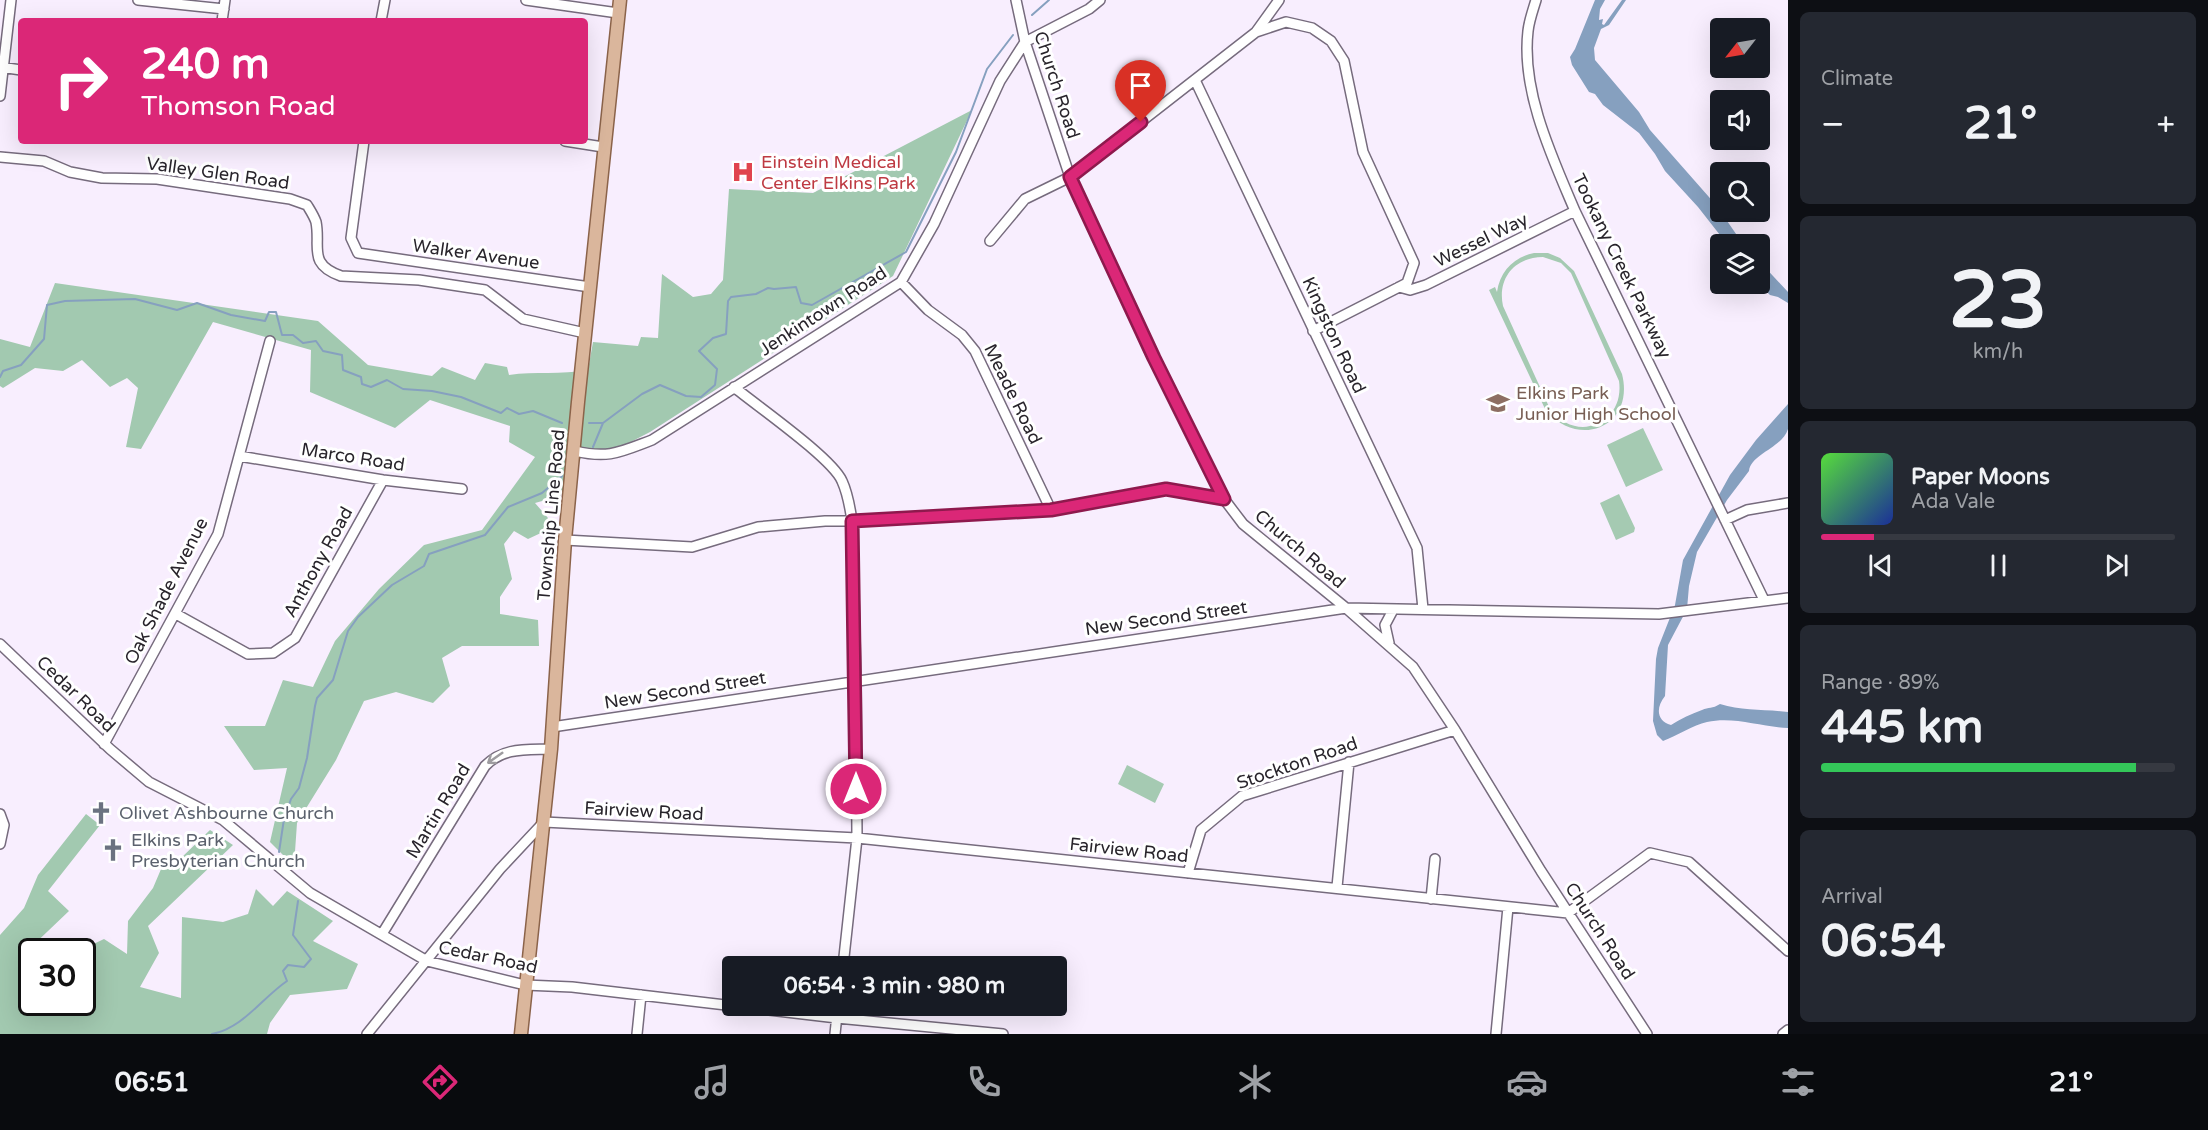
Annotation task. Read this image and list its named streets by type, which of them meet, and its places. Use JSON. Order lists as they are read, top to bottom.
{
  "streets": {
    "main road": ["Township Line Road"],
    "street": [
      "Church Road",
      "Valley Glen Road",
      "Wessel Way",
      "Walker Avenue",
      "Tookany Creek Parkway",
      "Jenkintown Road",
      "Kingston Road",
      "Meade Road",
      "Marco Road",
      "Anthony Road",
      "Oak Shade Avenue",
      "New Second Street",
      "Cedar Road",
      "Stockton Road",
      "Martin Road",
      "Fairview Road"
    ]
  },
  "crossings": [
    ["Church Road", "Jenkintown Road"],
    ["Church Road", "New Second Street"],
    ["Church Road", "Stockton Road"],
    ["Church Road", "Fairview Road"],
    ["Valley Glen Road", "Township Line Road"],
    ["Wessel Way", "Tookany Creek Parkway"],
    ["Walker Avenue", "Township Line Road"],
    ["Tookany Creek Parkway", "New Second Street"],
    ["Jenkintown Road", "Meade Road"],
    ["Jenkintown Road", "Township Line Road"],
    ["Kingston Road", "New Second Street"],
    ["Marco Road", "Anthony Road"],
    ["Marco Road", "Oak Shade Avenue"],
    ["Township Line Road", "New Second Street"],
    ["Township Line Road", "Cedar Road"],
    ["Township Line Road", "Martin Road"],
    ["Township Line Road", "Fairview Road"],
    ["Anthony Road", "Oak Shade Avenue"],
    ["Oak Shade Avenue", "Cedar Road"],
    ["Cedar Road", "Martin Road"],
    ["Stockton Road", "Fairview Road"]
  ],
  "places": {
    "hospital": ["Einstein Medical Center Elkins Park"],
    "school or university": ["Elkins Park Junior High School"],
    "church": ["Olivet Ashbourne Church", "Elkins Park Presbyterian Church"]
  },
  "north": "bottom left",
  "page": {
    "tile": [
      "Climate",
      ["23", "km/h"],
      ["Range · 89%", "445 km"],
      ["Arrival", "06:54"]
    ],
    "turn": ["240 m", "Thomson Road"],
    "heat": ["−", "21°", "+"],
    "song": ["Paper Moons", "Ada Vale"],
    "limit": "30",
    "trip": "06:54 · 3 min · 980 m",
    "tabs": ["06:51", "21°"]
  }
}
